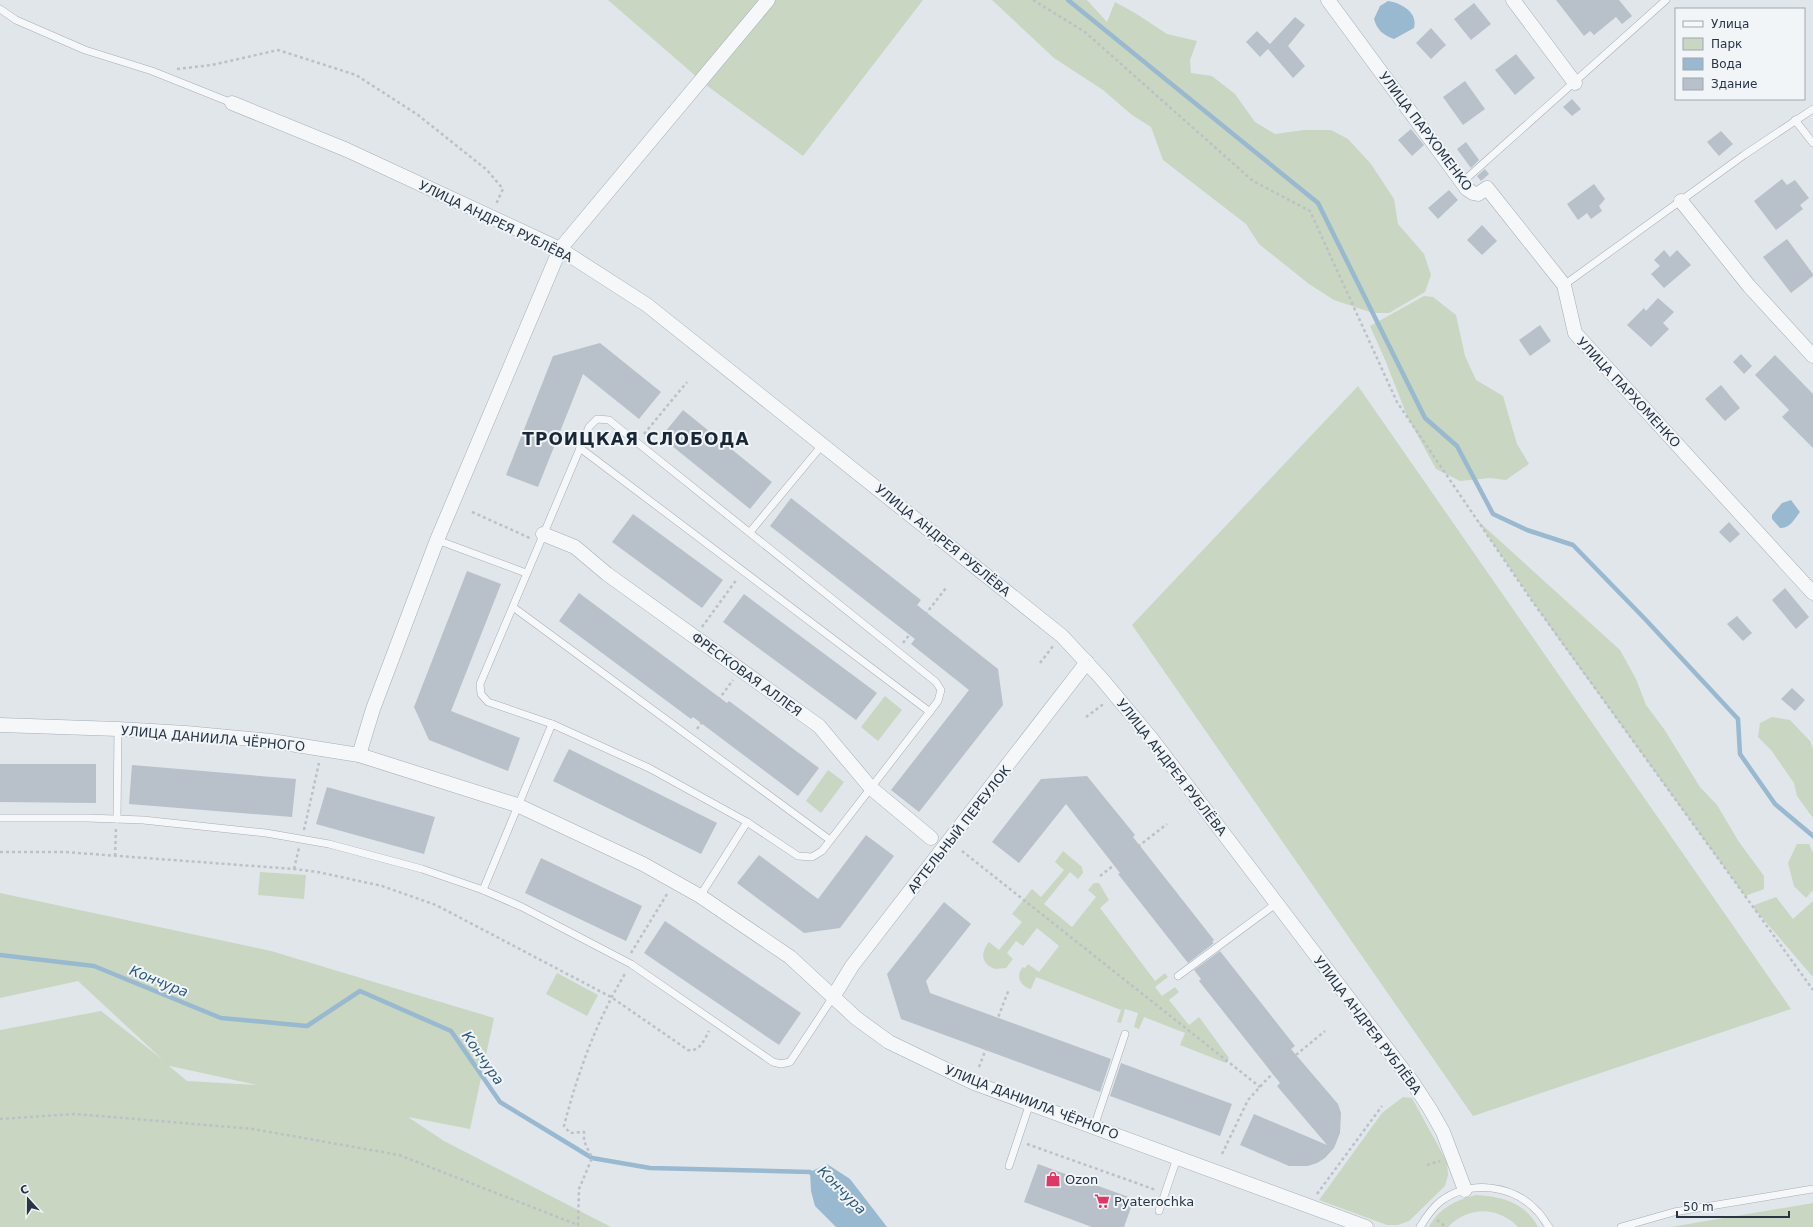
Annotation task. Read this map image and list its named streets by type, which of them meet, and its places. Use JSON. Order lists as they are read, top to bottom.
{
  "streets": {
    "street": [
      "УЛИЦА ПАРХОМЕНКО",
      "УЛИЦА АНДРЕЯ РУБЛЁВА",
      "ФРЕСКОВАЯ АЛЛЕЯ",
      "УЛИЦА ДАНИИЛА ЧЁРНОГО",
      "АРТЕЛЬНЫЙ ПЕРЕУЛОК"
    ]
  },
  "crossings": [
    ["УЛИЦА АНДРЕЯ РУБЛЁВА", "АРТЕЛЬНЫЙ ПЕРЕУЛОК"],
    ["УЛИЦА ДАНИИЛА ЧЁРНОГО", "АРТЕЛЬНЫЙ ПЕРЕУЛОК"]
  ],
  "districts": ["ТРОИЦКАЯ СЛОБОДА"],
  "water": ["Кончура"],
  "places": {
    "shop": ["Ozon"],
    "supermarket": ["Pyaterochka"]
  },
  "legend": [
    "Улица",
    "Парк",
    "Вода",
    "Здание"
  ],
  "scale_bar": "50 m",
  "north": "top"
}
